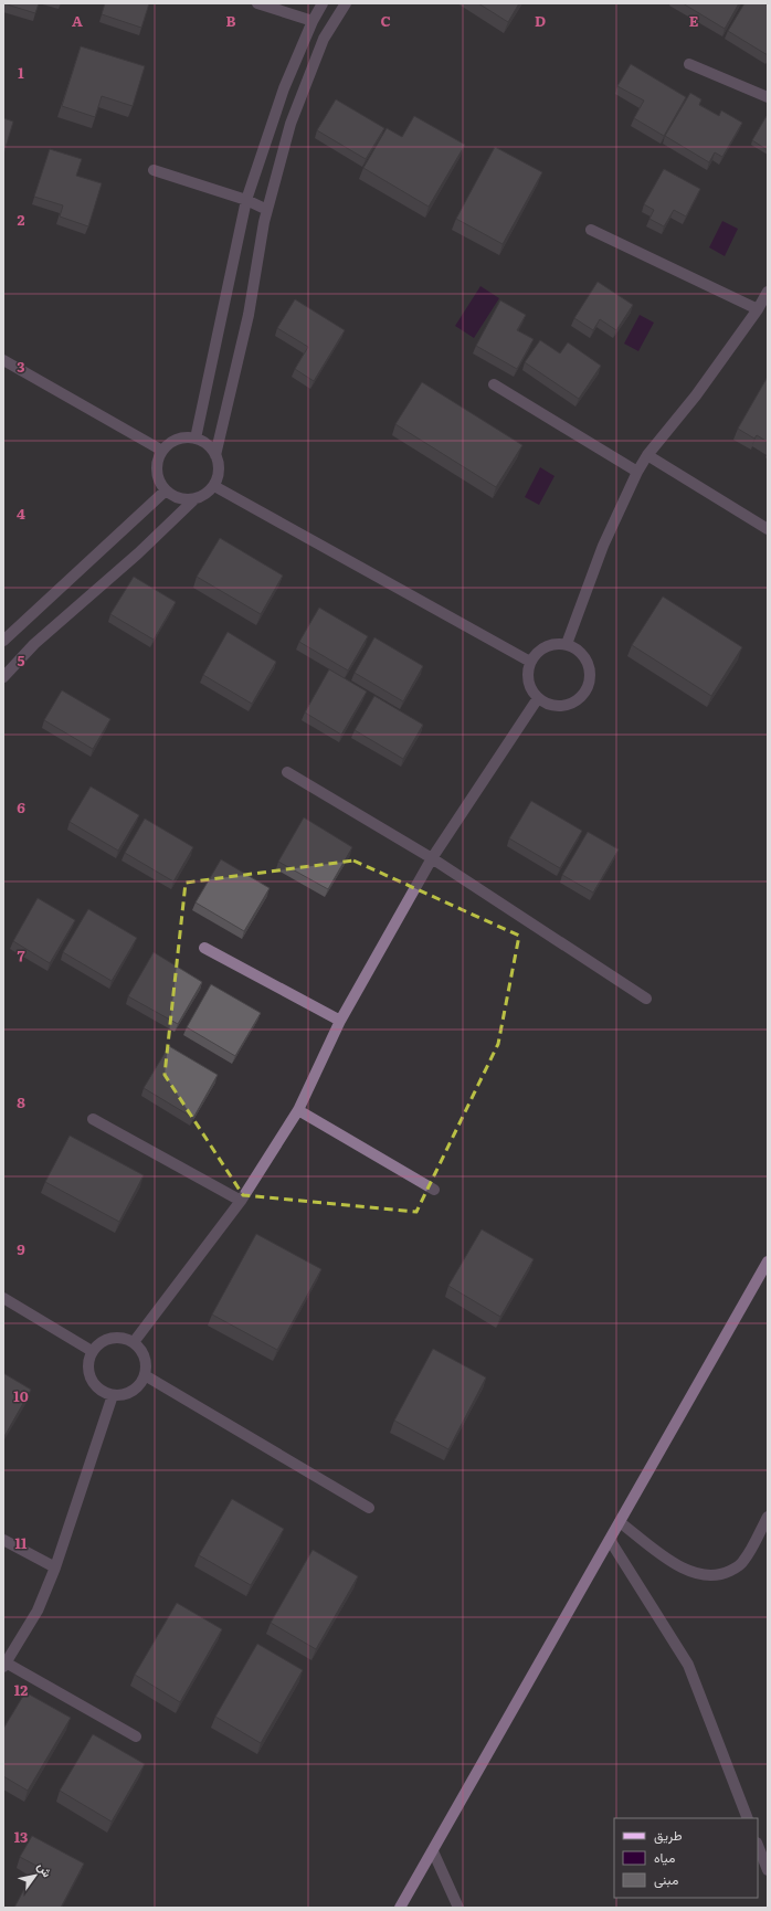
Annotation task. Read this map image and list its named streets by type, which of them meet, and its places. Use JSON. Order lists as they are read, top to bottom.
{
  "legend": ["طريق", "مياه", "مبنى"],
  "north": "top right",
  "grid": {
    "columns": [
      "A",
      "B",
      "C",
      "D",
      "E"
    ],
    "rows": [
      "1",
      "2",
      "3",
      "4",
      "5",
      "6",
      "7",
      "8",
      "9",
      "10",
      "11",
      "12",
      "13"
    ]
  }
}
